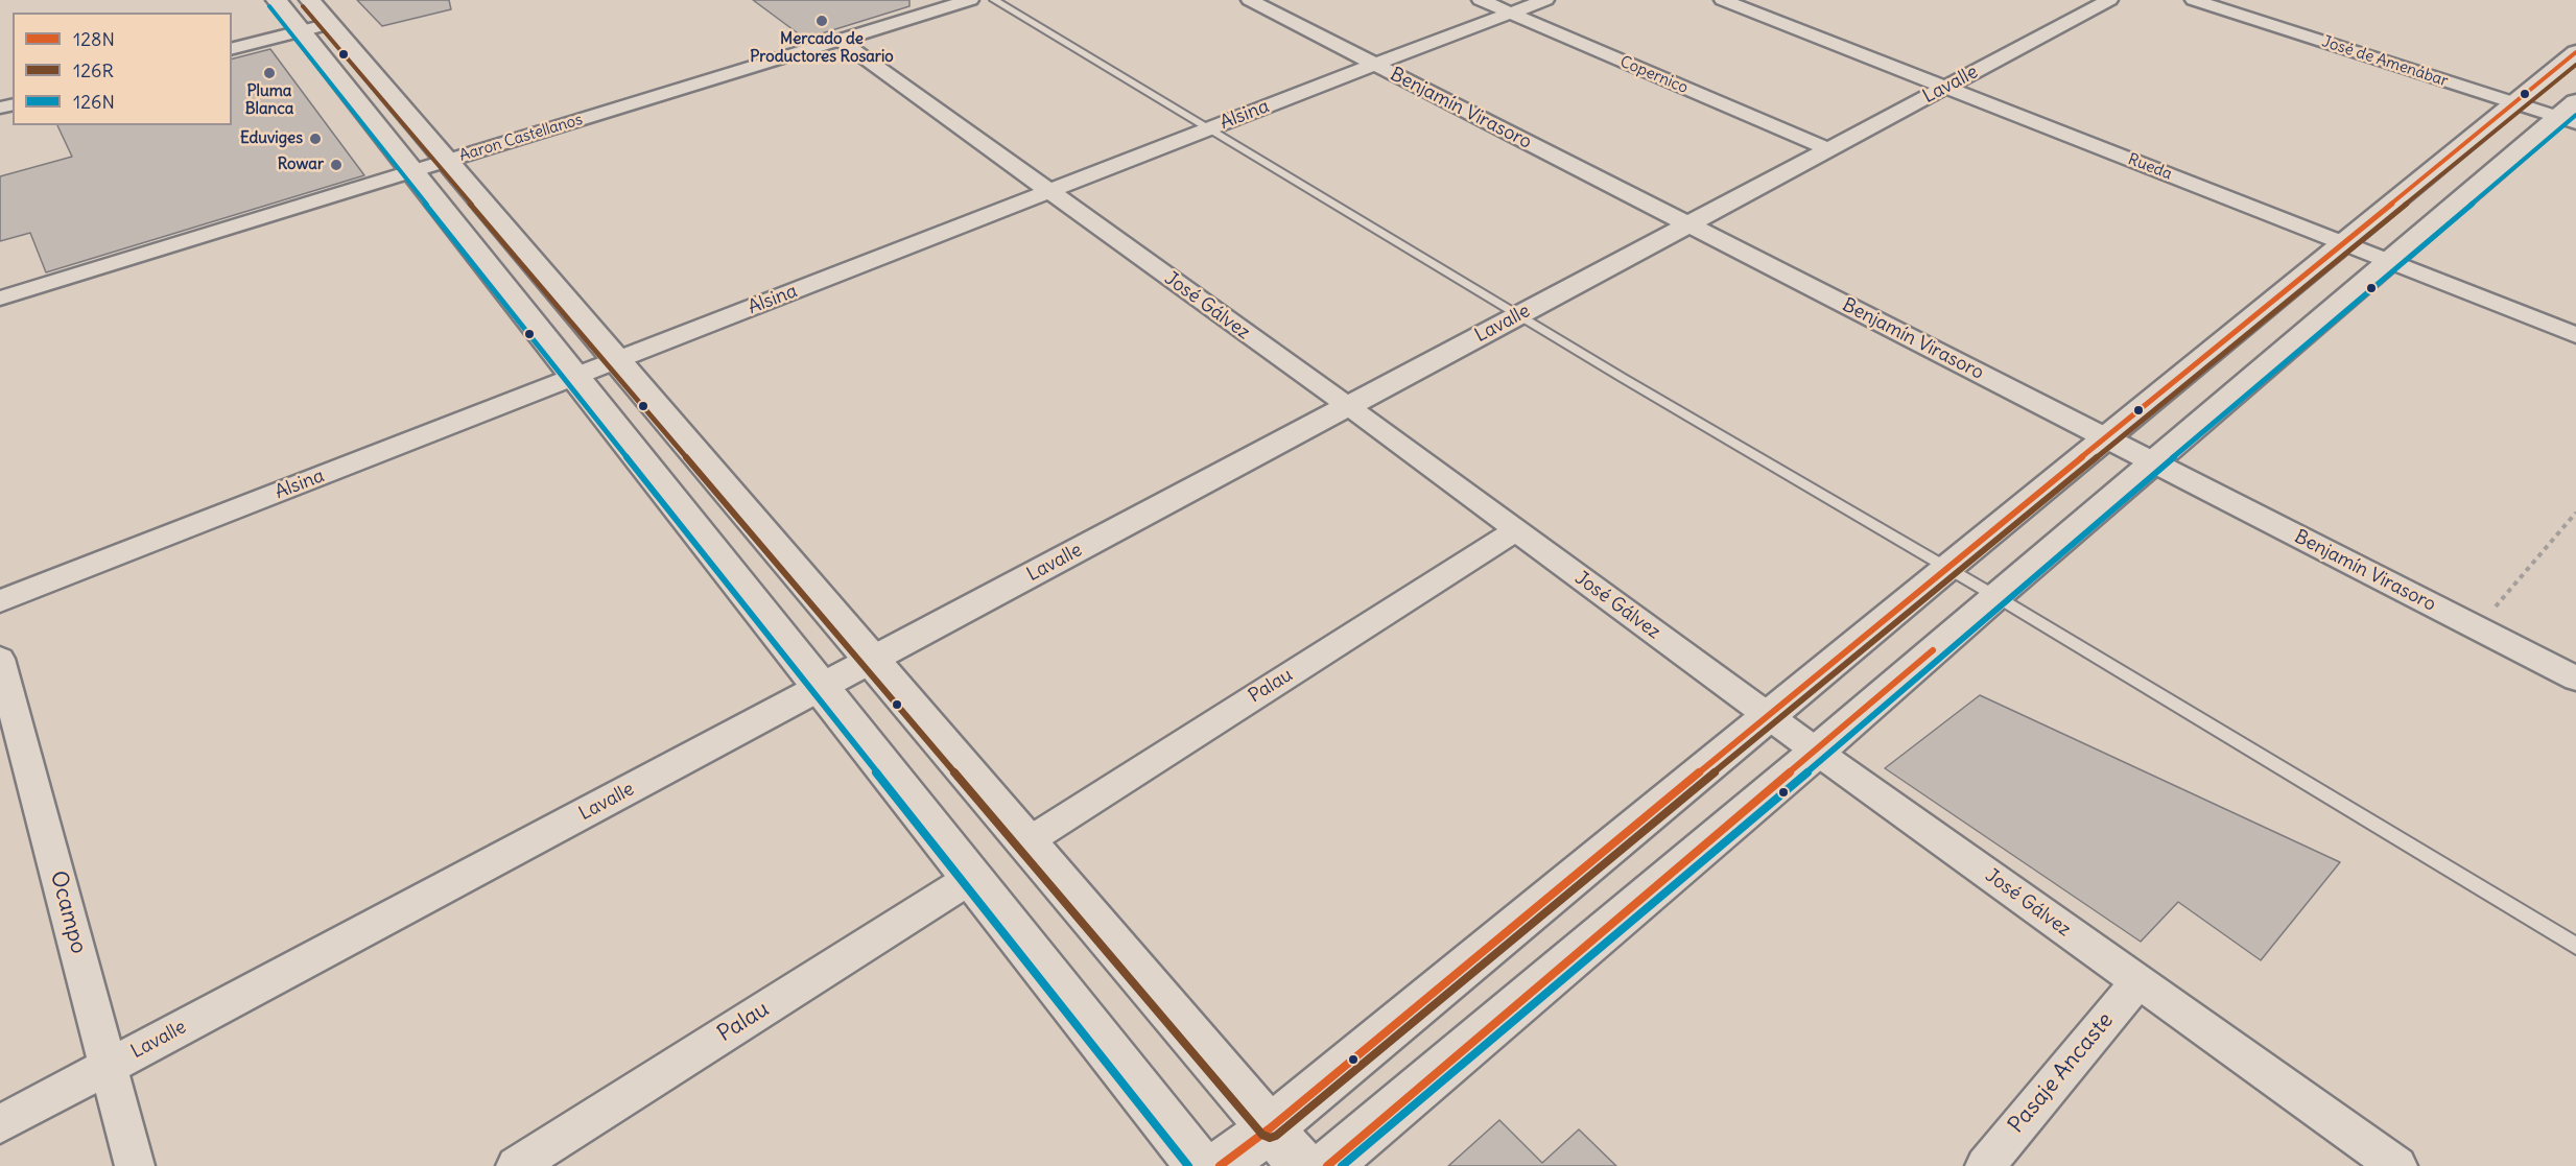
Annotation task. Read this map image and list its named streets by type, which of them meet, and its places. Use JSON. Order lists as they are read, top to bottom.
{
  "streets": {
    "street": [
      "José de Amenábar",
      "Copernico",
      "Lavalle",
      "Benjamín Virasoro",
      "Alsina",
      "Aaron Castellanos",
      "Rueda",
      "José Gálvez",
      "Palau",
      "Ocampo",
      "Pasaje Ancaste"
    ]
  },
  "crossings": [
    ["Copernico", "Lavalle"],
    ["Copernico", "Alsina"],
    ["Lavalle", "Benjamín Virasoro"],
    ["Lavalle", "Rueda"],
    ["Lavalle", "José Gálvez"],
    ["Lavalle", "Ocampo"],
    ["Benjamín Virasoro", "Alsina"],
    ["Alsina", "José Gálvez"],
    ["Aaron Castellanos", "José Gálvez"],
    ["José Gálvez", "Palau"],
    ["José Gálvez", "Pasaje Ancaste"]
  ],
  "places": [
    "Mercado de Productores Rosario",
    "Pluma Blanca",
    "Eduviges",
    "Rowar"
  ],
  "lines": ["transit line 126R", "transit line 126N", "transit line 128N"],
  "legend": ["128N", "126R", "126N"]
}
